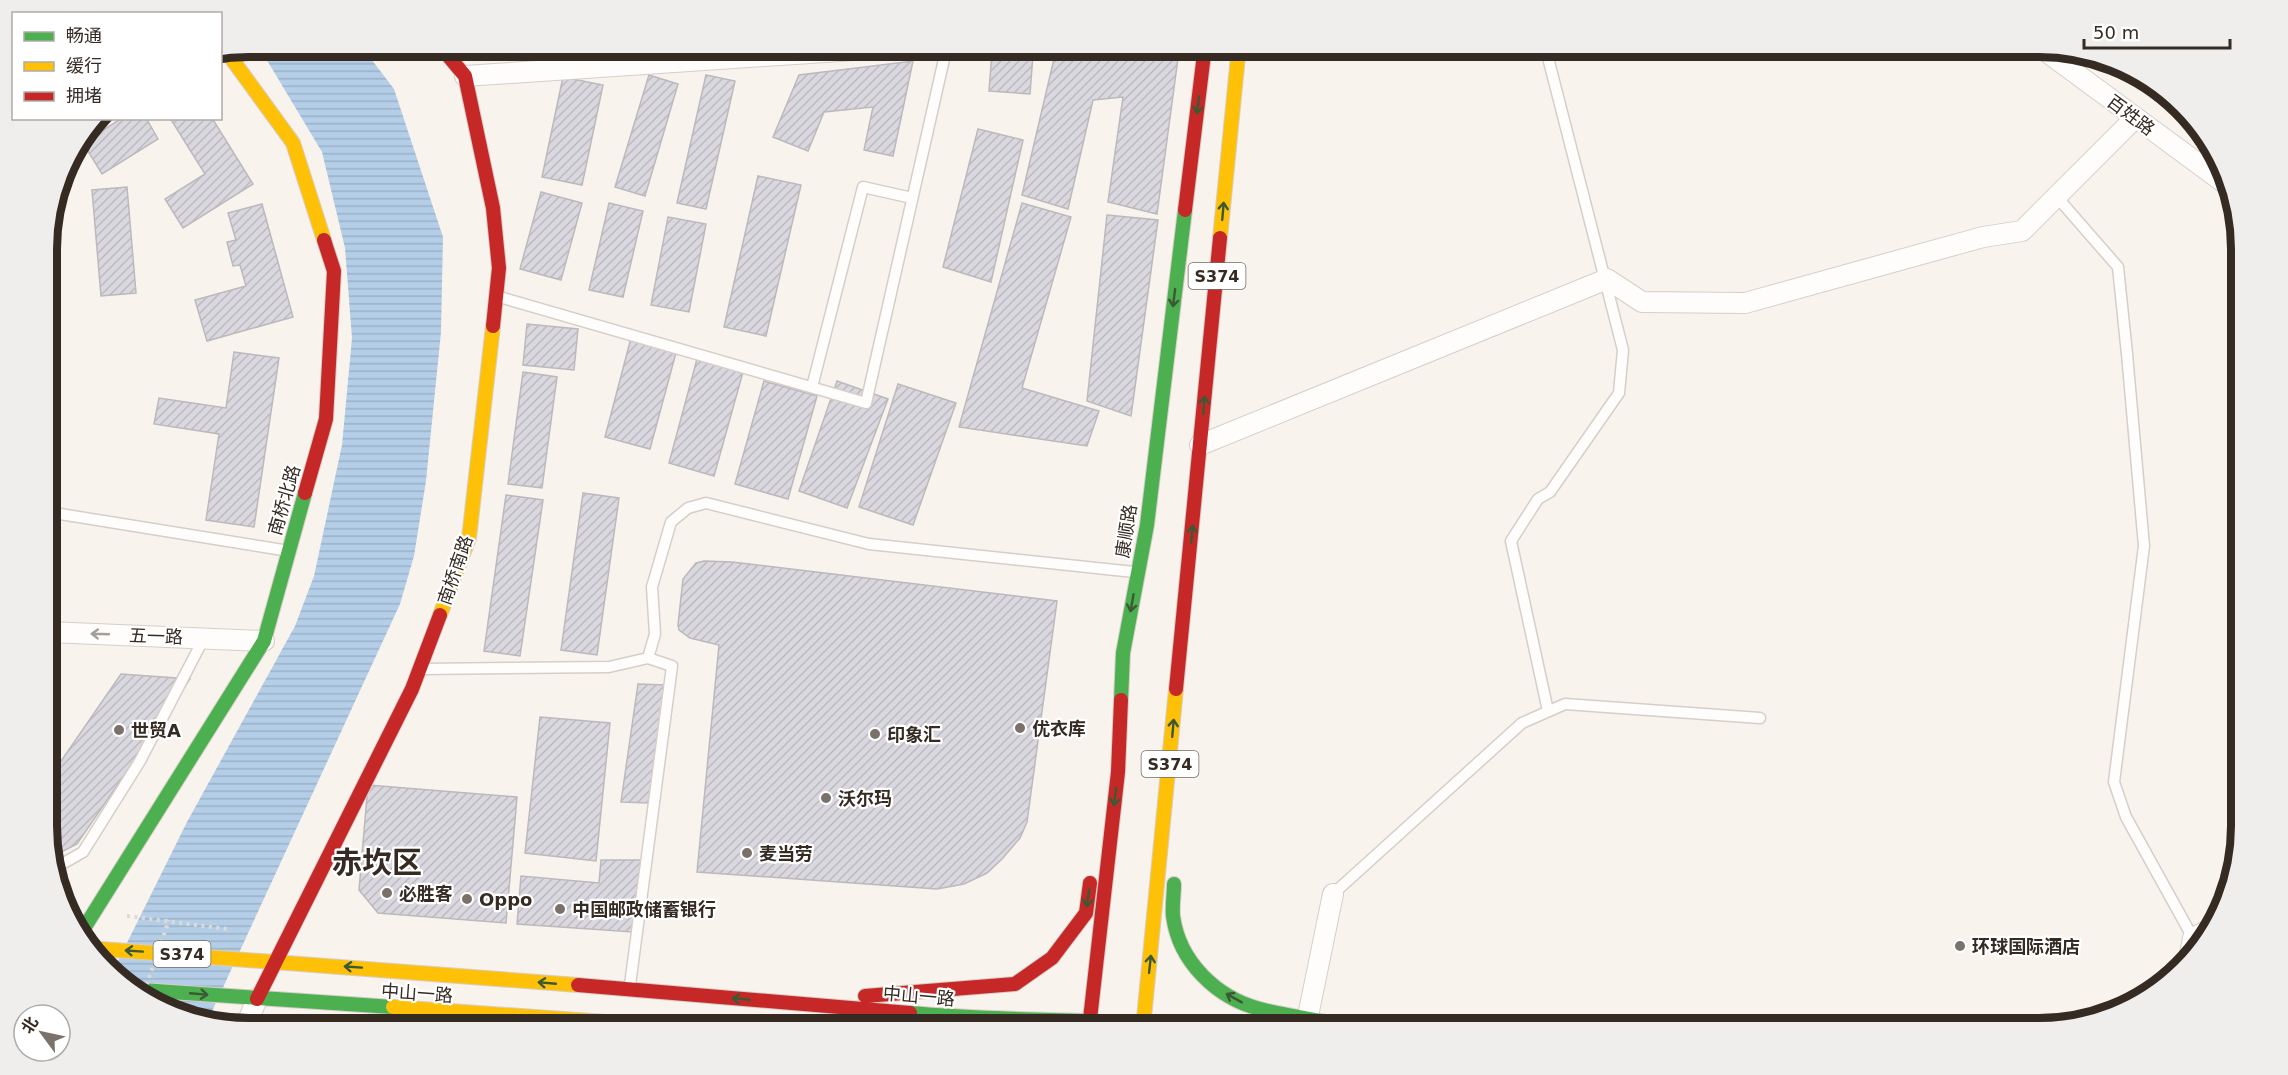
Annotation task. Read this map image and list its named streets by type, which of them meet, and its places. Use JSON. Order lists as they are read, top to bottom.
{
  "streets": {
    "main road": [
      "S374",
      "南桥北路",
      "康顺路",
      "南桥南路",
      "中山一路"
    ],
    "street": ["百姓路", "五一路"]
  },
  "crossings": [
    ["S374", "南桥南路"],
    ["南桥北路", "五一路"],
    ["南桥南路", "中山一路"]
  ],
  "one_way": ["五一路"],
  "districts": ["赤坎区"],
  "places": [
    "优衣库",
    "世贸A",
    "印象汇",
    "沃尔玛",
    "麦当劳",
    "必胜客",
    "Oppo",
    "中国邮政储蓄银行",
    "环球国际酒店"
  ],
  "legend": ["畅通", "缓行", "拥堵"],
  "scale_bar": "50 m",
  "north": "top left"
}
